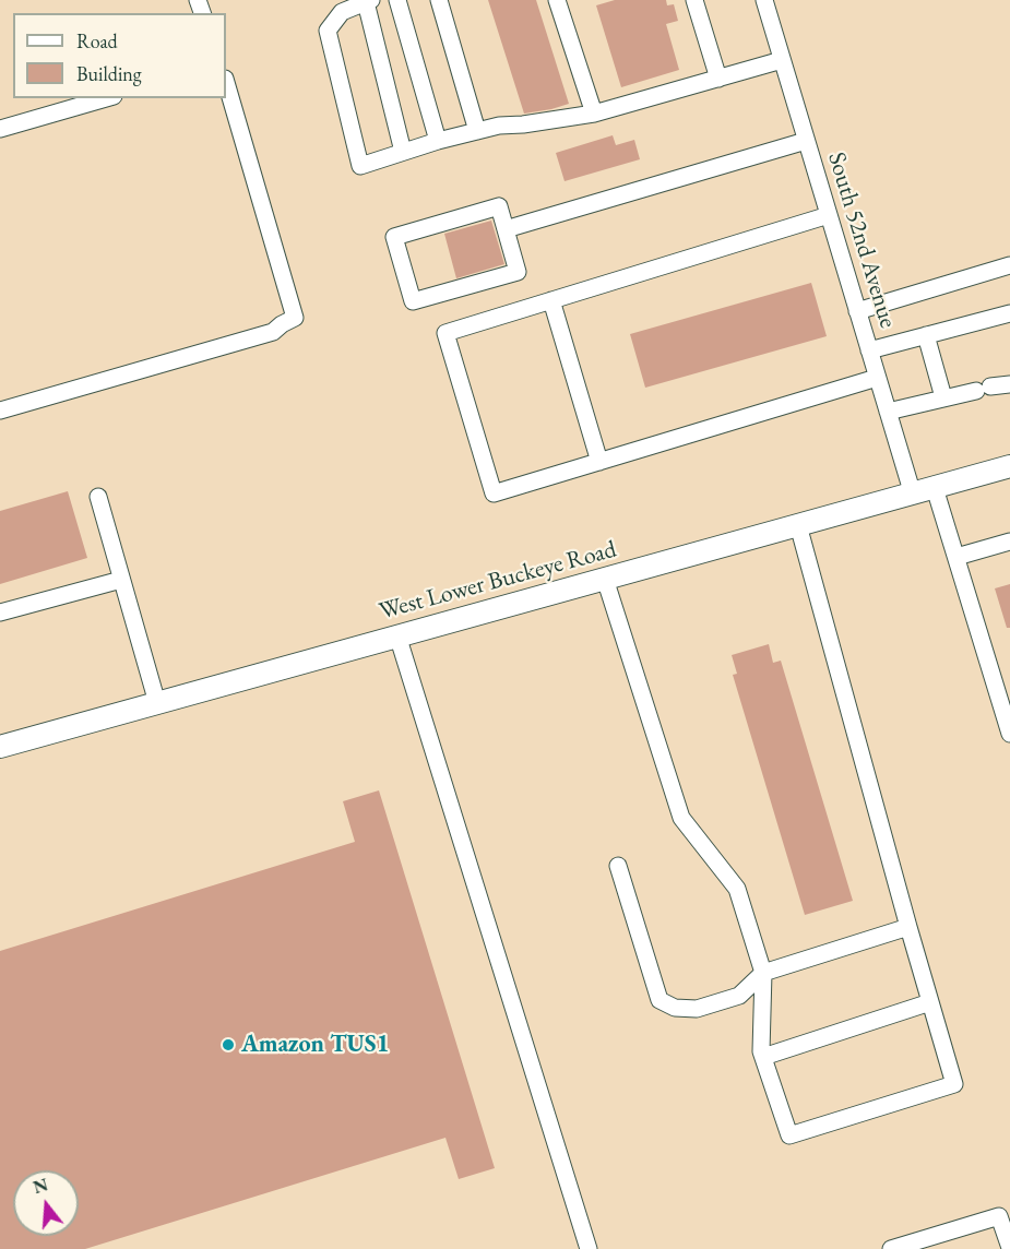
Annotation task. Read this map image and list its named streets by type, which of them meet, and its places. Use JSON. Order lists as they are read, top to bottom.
{
  "streets": {
    "main road": ["West Lower Buckeye Road"],
    "street": ["South 52nd Avenue"]
  },
  "crossings": [
    ["South 52nd Avenue", "West Lower Buckeye Road"]
  ],
  "places": ["Amazon TUS1"],
  "legend": ["Road", "Building"],
  "north": "top"
}
